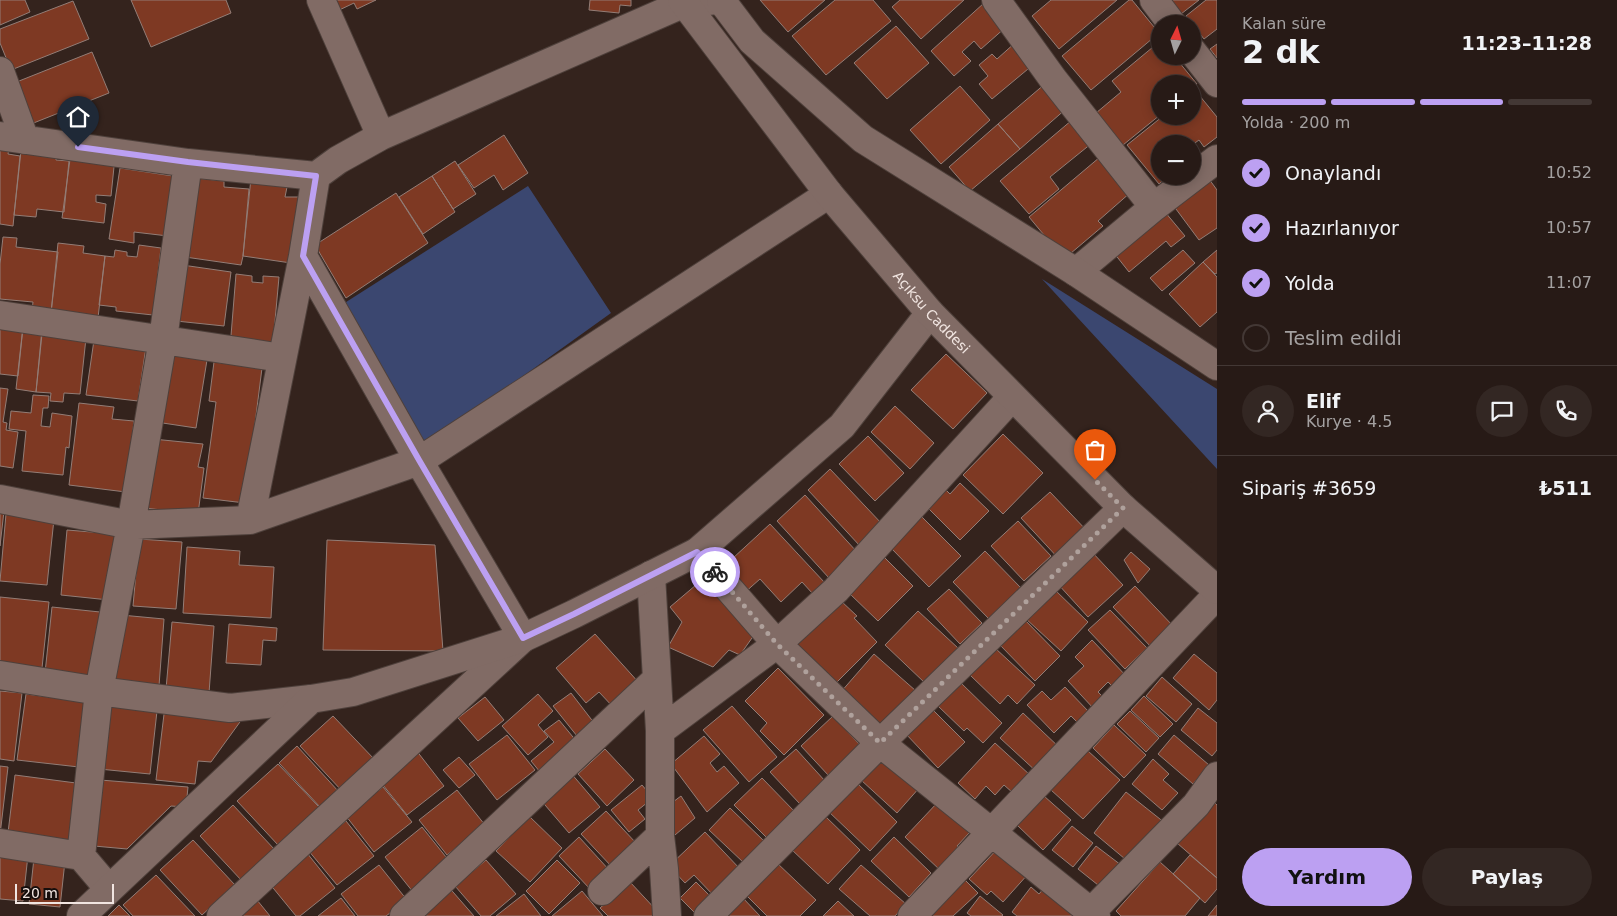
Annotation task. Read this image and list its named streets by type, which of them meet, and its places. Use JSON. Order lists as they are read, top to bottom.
{
  "streets": {
    "street": ["Açıksu Caddesi"]
  },
  "scale_bar": "20 m",
  "north": "top",
  "page": {
    "heading": ["2 dk", "Kalan süre", "11:23–11:28"],
    "panel": [
      "Elif",
      "Kurye · 4.5",
      "Sipariş #3659",
      "₺511"
    ],
    "map_buttons": ["+", "−"],
    "bar": "Yolda · 200 m",
    "list": [
      ["Onaylandı", "10:52"],
      ["Hazırlanıyor", "10:57"],
      ["Yolda", "11:07"],
      "Teslim edildi"
    ],
    "buttons": ["Yardım", "Paylaş"],
    "scale": "20 m"
  }
}
